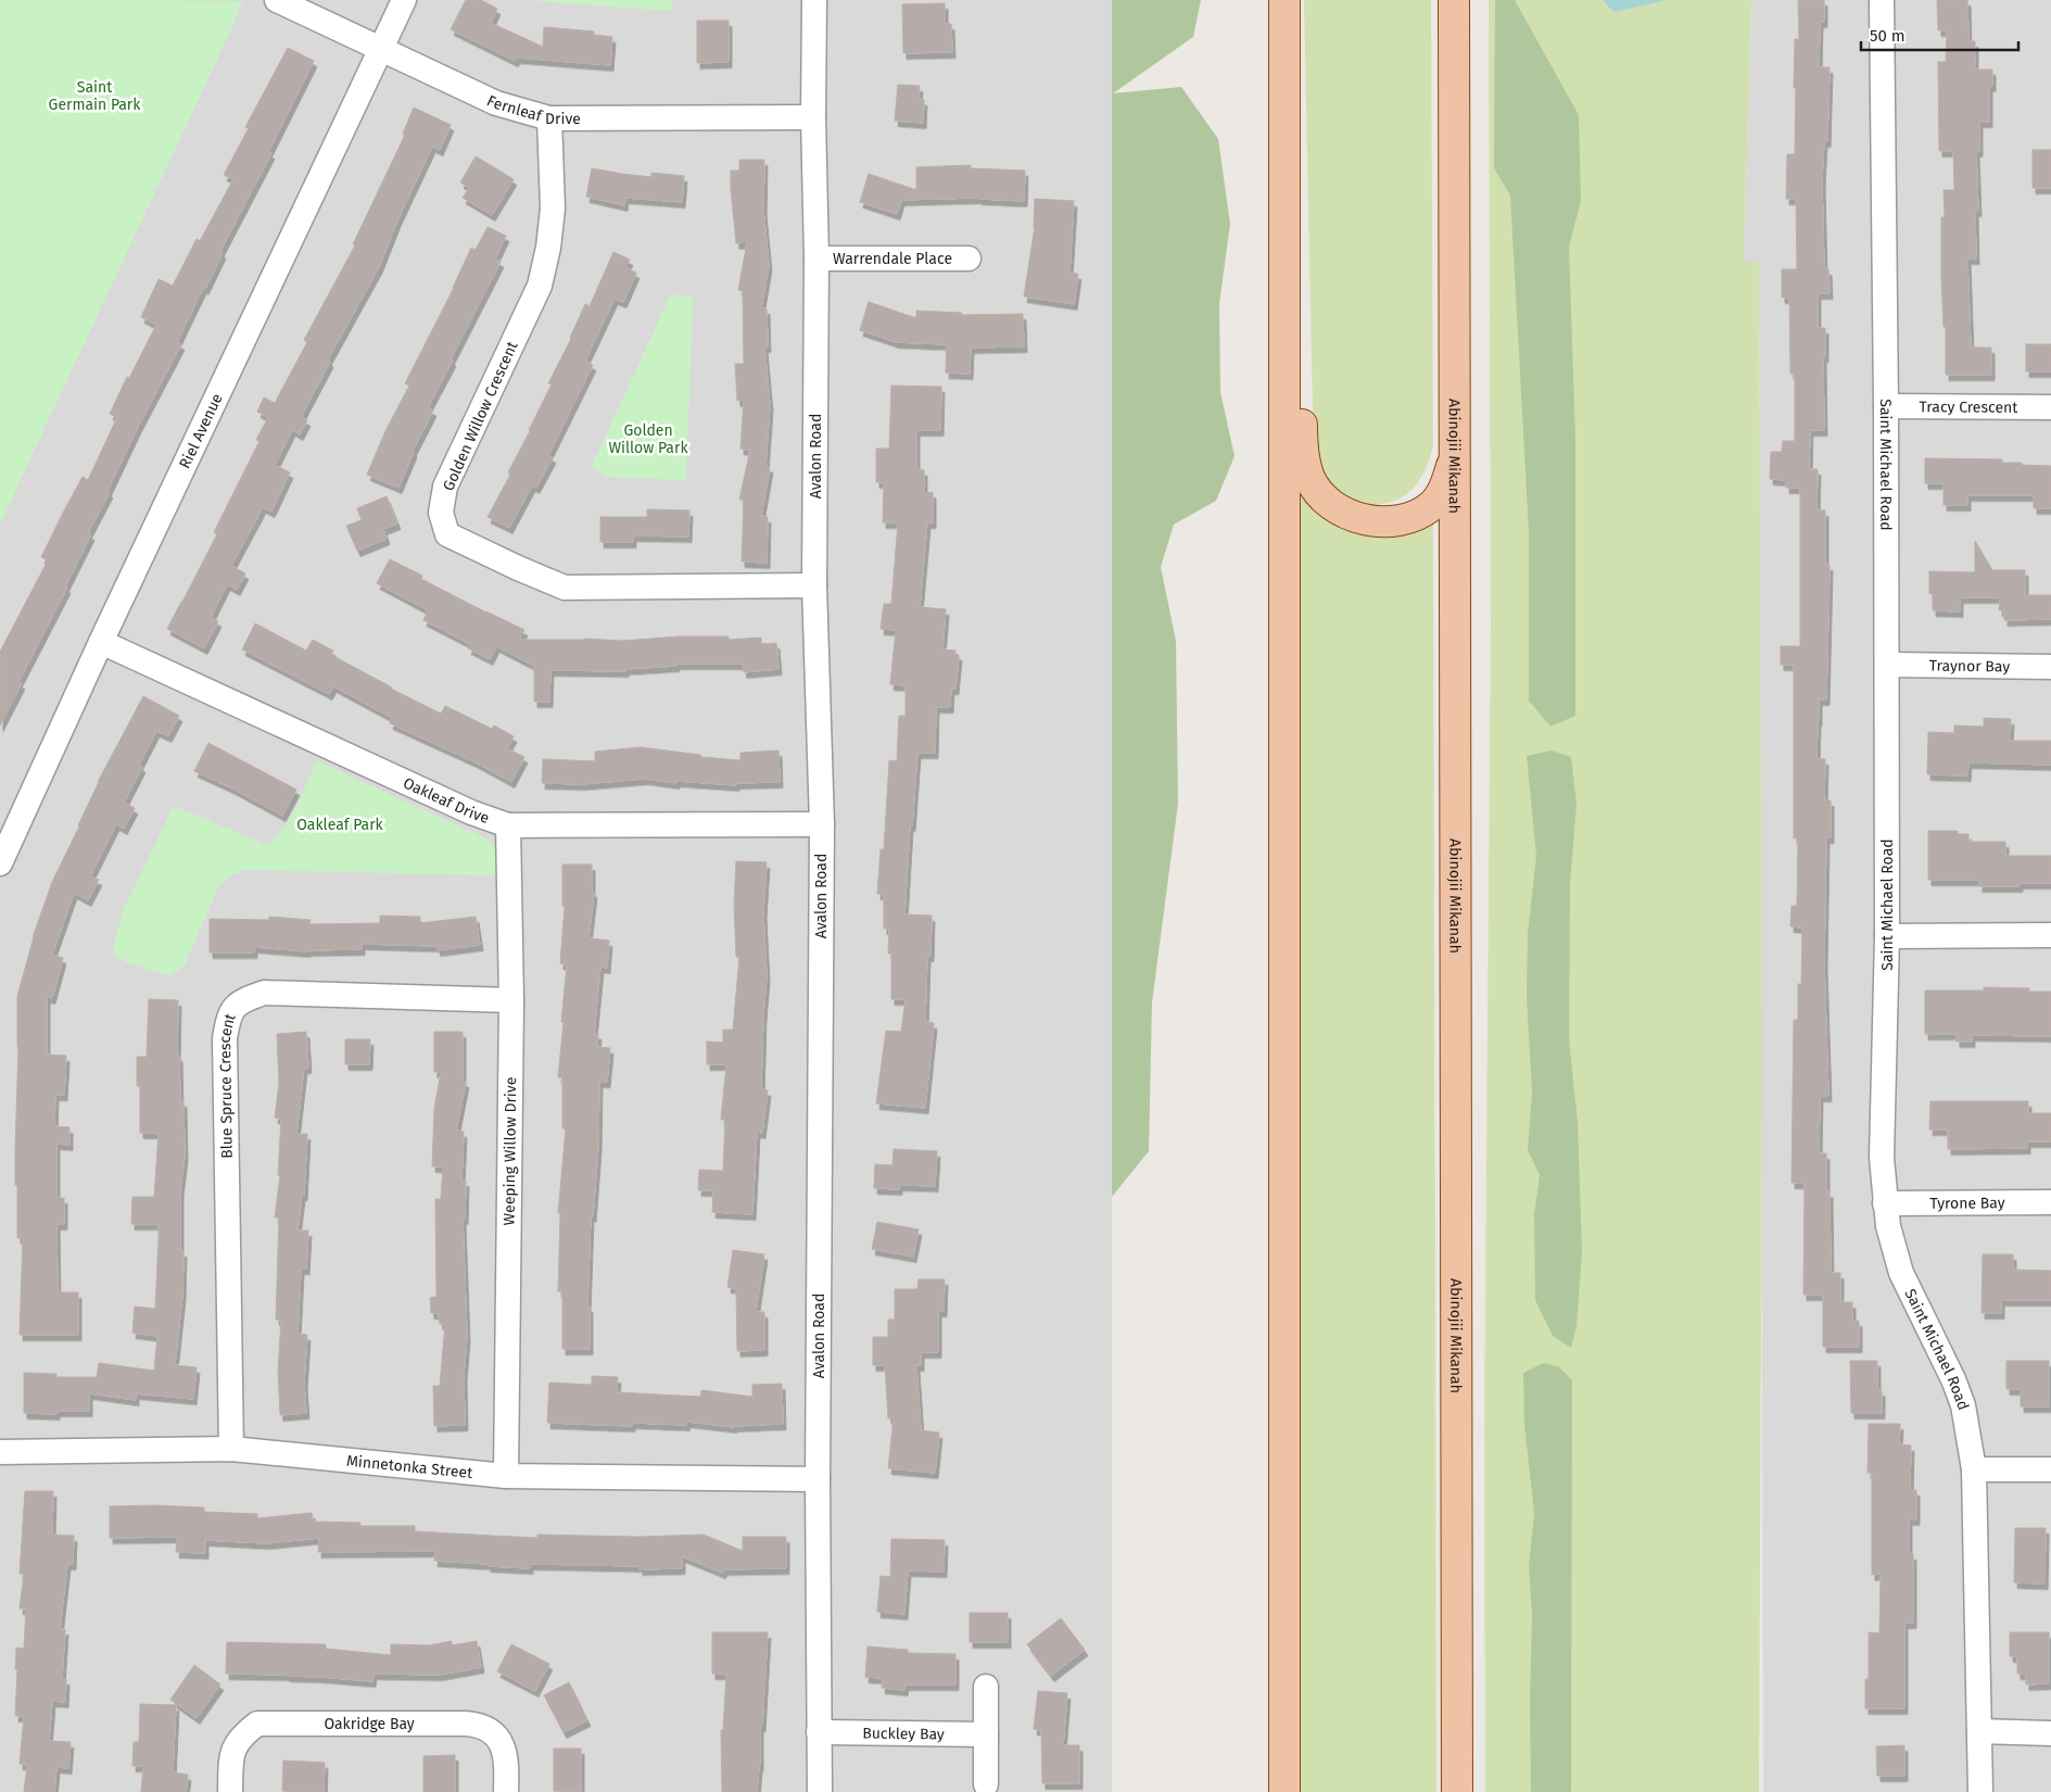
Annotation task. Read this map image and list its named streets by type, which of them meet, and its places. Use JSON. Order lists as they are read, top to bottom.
{
  "streets": {
    "main road": ["Abinojii Mikanah"],
    "street": [
      "Fernleaf Drive",
      "Warrendale Place",
      "Tracy Crescent",
      "Golden Willow Crescent",
      "Riel Avenue",
      "Avalon Road",
      "Saint Michael Road",
      "Traynor Bay",
      "Oakleaf Drive",
      "Blue Spruce Crescent",
      "Weeping Willow Drive",
      "Tyrone Bay",
      "Minnetonka Street",
      "Oakridge Bay",
      "Buckley Bay"
    ]
  },
  "crossings": [
    ["Fernleaf Drive", "Golden Willow Crescent"],
    ["Fernleaf Drive", "Riel Avenue"],
    ["Fernleaf Drive", "Avalon Road"],
    ["Warrendale Place", "Avalon Road"],
    ["Tracy Crescent", "Saint Michael Road"],
    ["Golden Willow Crescent", "Avalon Road"],
    ["Riel Avenue", "Oakleaf Drive"],
    ["Avalon Road", "Oakleaf Drive"],
    ["Avalon Road", "Minnetonka Street"],
    ["Avalon Road", "Buckley Bay"],
    ["Saint Michael Road", "Traynor Bay"],
    ["Saint Michael Road", "Tyrone Bay"],
    ["Oakleaf Drive", "Weeping Willow Drive"],
    ["Blue Spruce Crescent", "Weeping Willow Drive"],
    ["Blue Spruce Crescent", "Minnetonka Street"],
    ["Weeping Willow Drive", "Minnetonka Street"]
  ],
  "parks": ["Saint Germain Park", "Golden Willow Park", "Oakleaf Park"],
  "scale_bar": "50 m"
}
